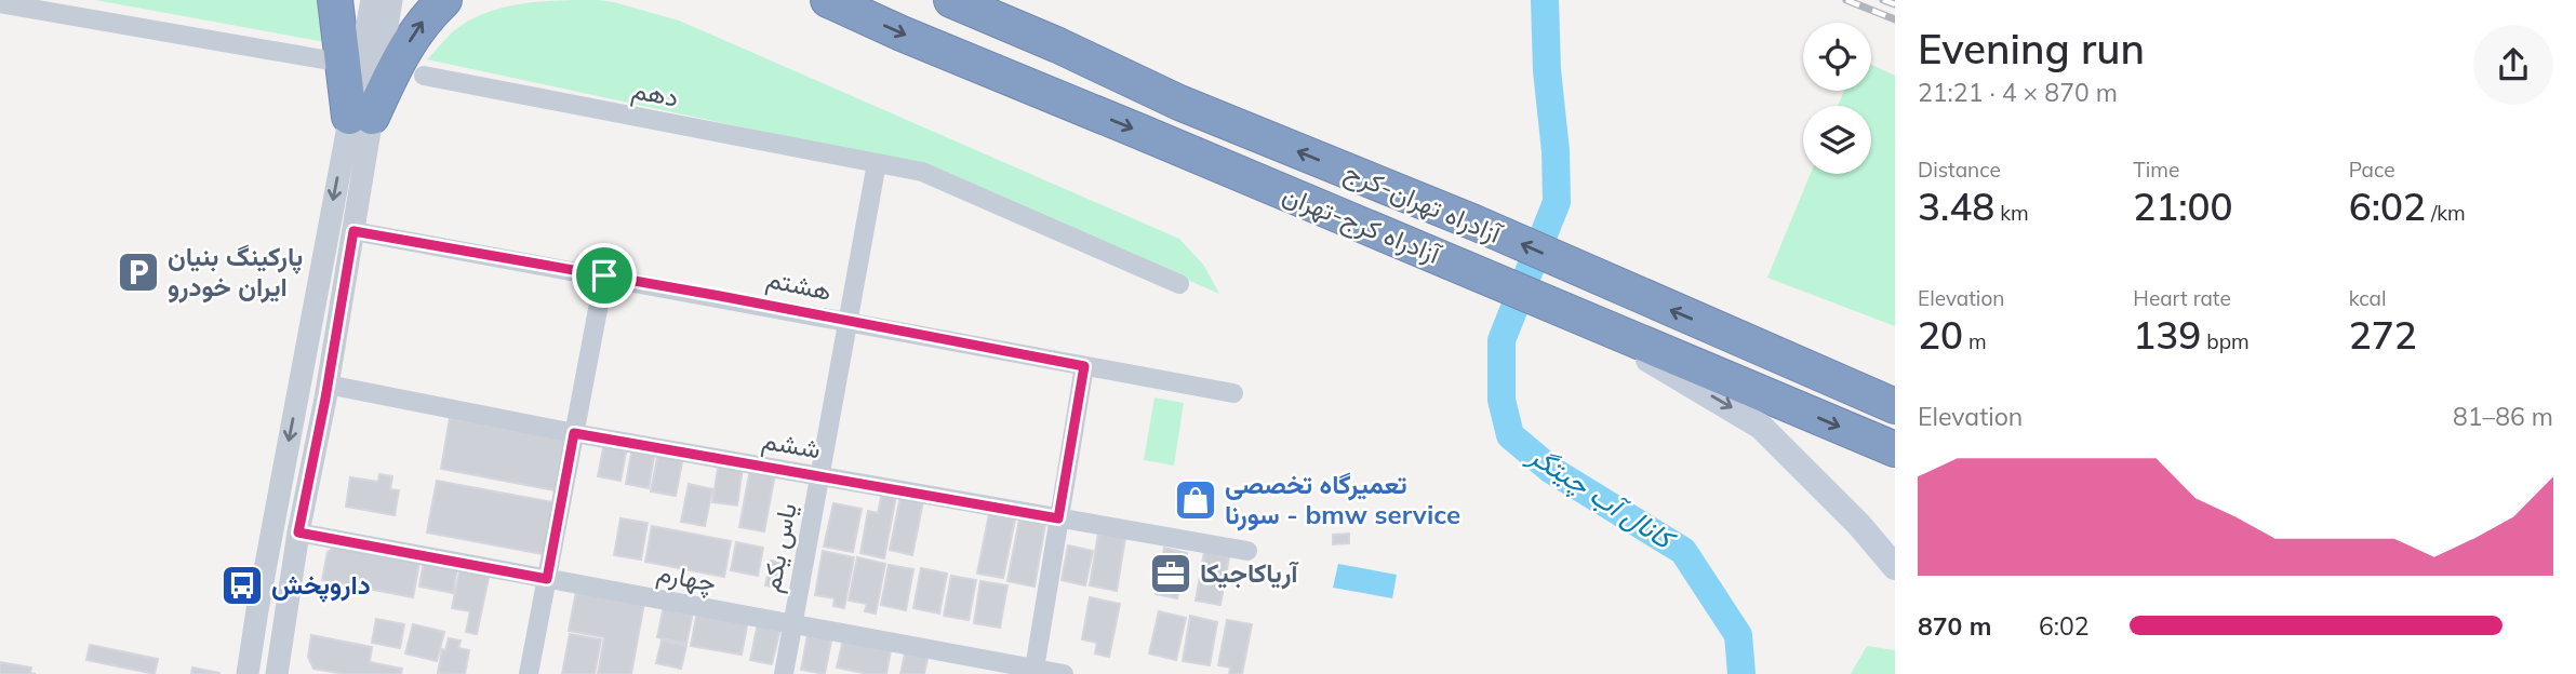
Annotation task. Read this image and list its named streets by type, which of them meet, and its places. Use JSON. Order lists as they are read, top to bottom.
{
  "streets": {
    "highway": ["آزادراه تهران-کرج", "آزادراه کرج-تهران"],
    "street": [
      "دهم",
      "هشتم",
      "ششم",
      "یاس یکم",
      "چهارم"
    ]
  },
  "crossings": [
    ["دهم", "یاس یکم"],
    ["هشتم", "یاس یکم"],
    ["ششم", "یاس یکم"],
    ["یاس یکم", "چهارم"]
  ],
  "one_way": ["آزادراه تهران-کرج", "آزادراه کرج-تهران"],
  "water": ["کانال آب چیتگر"],
  "places": {
    "parking": ["پارکینگ بنیان ایران خودرو"],
    "shop": ["تعمیرگاه تخصصی سورنا - bmw service"],
    "office": ["آریاکاجیکا"],
    "bus stop": ["داروپخش"]
  },
  "page": {
    "heading": ["Evening run", "21:21 · 4 × 870 m"],
    "stats": [
      ["Distance", "3.48 km"],
      ["Time", "21:00"],
      ["Pace", "6:02 /km"],
      ["Elevation", "20 m"],
      ["Heart rate", "139 bpm"],
      ["kcal", "272"]
    ],
    "chart": ["Elevation", "81–86 m"],
    "list": [
      {
        "name": "870 m",
        "note": "6:02"
      }
    ]
  }
}
